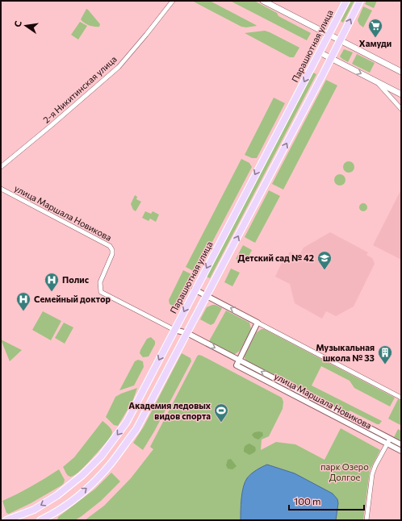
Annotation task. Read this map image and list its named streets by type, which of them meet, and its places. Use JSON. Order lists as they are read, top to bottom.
{
  "streets": {
    "main road": ["Парашютная улица"],
    "street": ["2-я Никитинская улица", "улица Маршала Новикова"]
  },
  "crossings": [
    ["Парашютная улица", "улица Маршала Новикова"]
  ],
  "parks": ["парк Озеро Долгое"],
  "places": {
    "supermarket": ["Хамуди"],
    "school or university": ["Детский сад № 42"],
    "hospital": ["Полис", "Семейный доктор"],
    "building": ["Музыкальная школа № 33"],
    "sports": ["Академия ледовых видов спорта"]
  },
  "scale_bar": "100 m",
  "north": "left"
}
